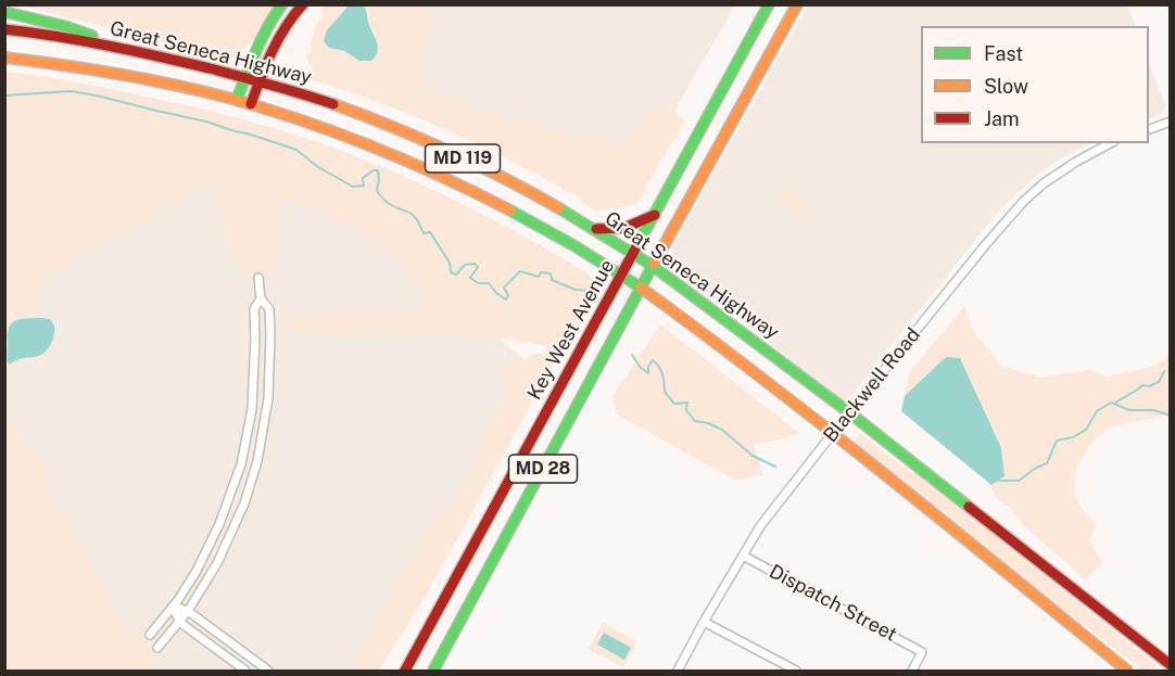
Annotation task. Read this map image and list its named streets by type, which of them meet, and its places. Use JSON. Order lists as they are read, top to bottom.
{
  "streets": {
    "main road": [
      "Great Seneca Highway",
      "MD 119",
      "Key West Avenue",
      "MD 28"
    ],
    "street": ["Blackwell Road", "Dispatch Street"]
  },
  "crossings": [
    ["Great Seneca Highway", "Key West Avenue"],
    ["Great Seneca Highway", "Blackwell Road"],
    ["Blackwell Road", "Dispatch Street"]
  ],
  "legend": ["Fast", "Slow", "Jam"]
}
